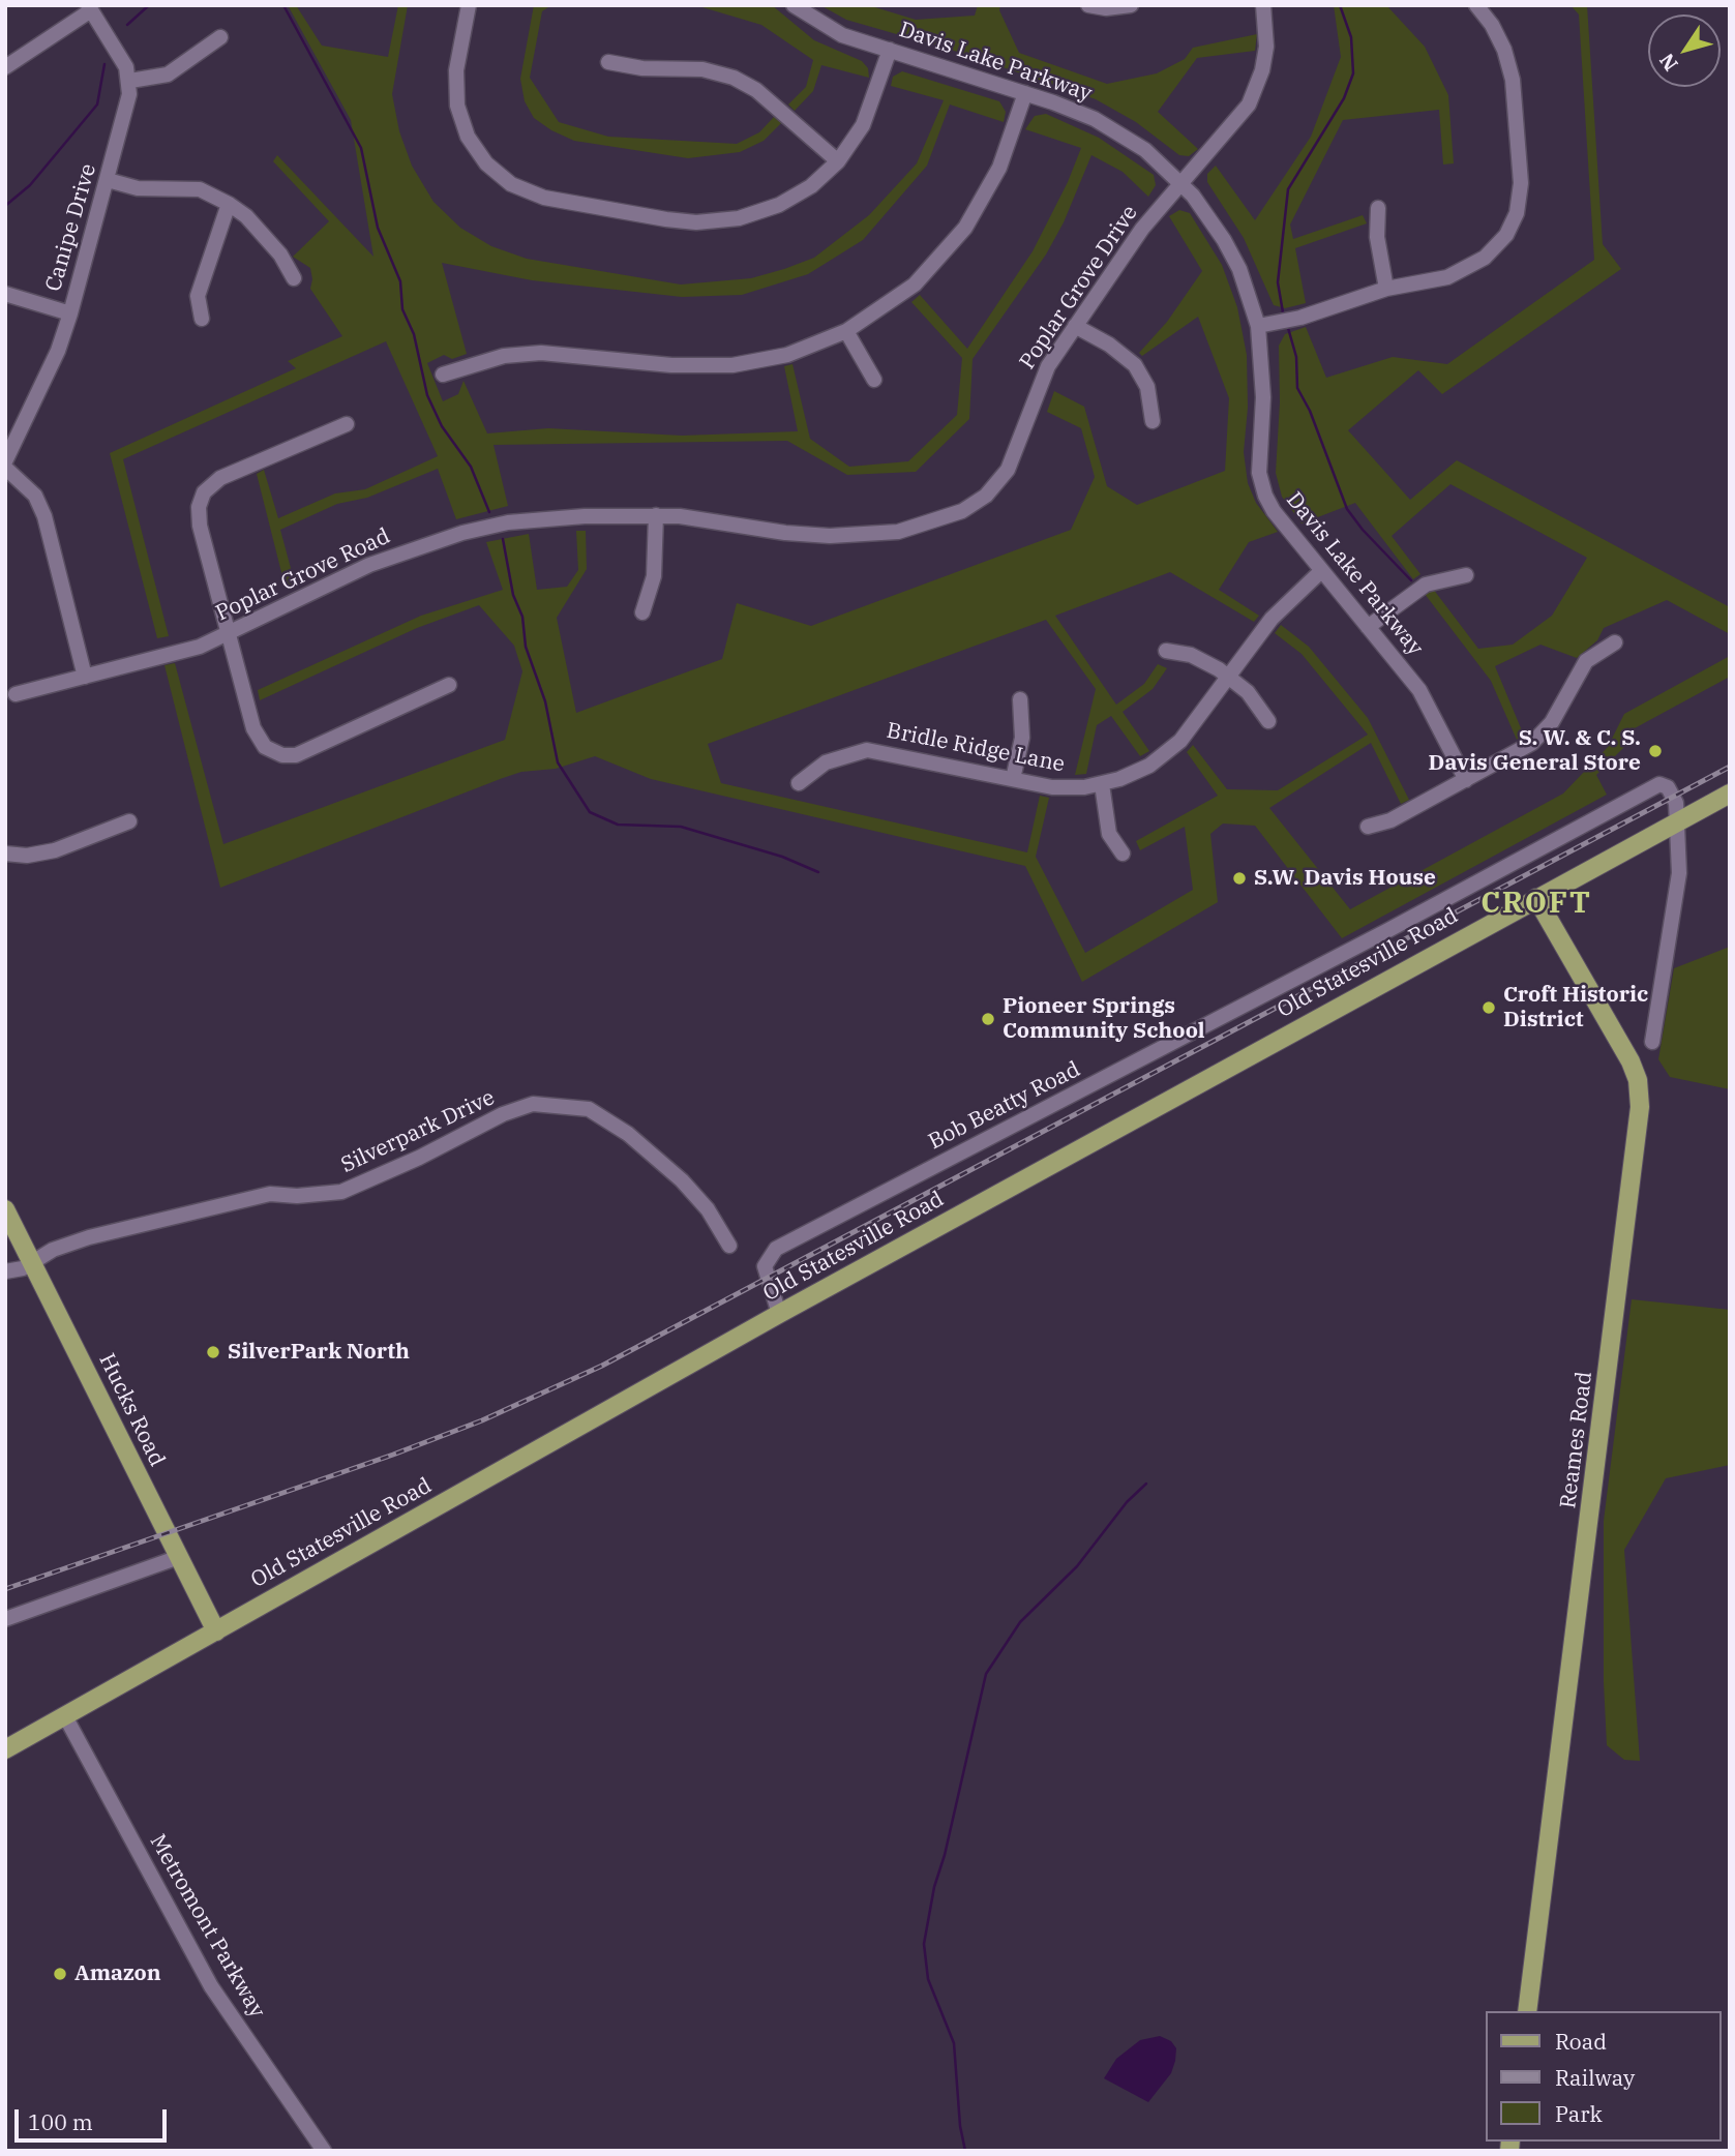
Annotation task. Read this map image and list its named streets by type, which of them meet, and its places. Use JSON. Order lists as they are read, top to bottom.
{
  "streets": {
    "main road": ["Old Statesville Road", "Hucks Road", "Reames Road"],
    "street": [
      "Davis Lake Parkway",
      "Canipe Drive",
      "Poplar Grove Drive",
      "Poplar Grove Road",
      "Bridle Ridge Lane",
      "Bob Beatty Road",
      "Silverpark Drive",
      "Metromont Parkway"
    ]
  },
  "crossings": [
    ["Davis Lake Parkway", "Poplar Grove Drive"],
    ["Davis Lake Parkway", "Bridle Ridge Lane"],
    ["Poplar Grove Drive", "Poplar Grove Road"],
    ["Old Statesville Road", "Bob Beatty Road"],
    ["Old Statesville Road", "Hucks Road"],
    ["Old Statesville Road", "Reames Road"],
    ["Old Statesville Road", "Metromont Parkway"],
    ["Silverpark Drive", "Hucks Road"]
  ],
  "districts": ["CROFT"],
  "places": [
    "S. W. & C. S. Davis General Store",
    "S.W. Davis House",
    "Croft Historic District",
    "Pioneer Springs Community School",
    "SilverPark North",
    "Amazon"
  ],
  "legend": ["Road", "Railway", "Park"],
  "scale_bar": "100 m",
  "north": "bottom left"
}
